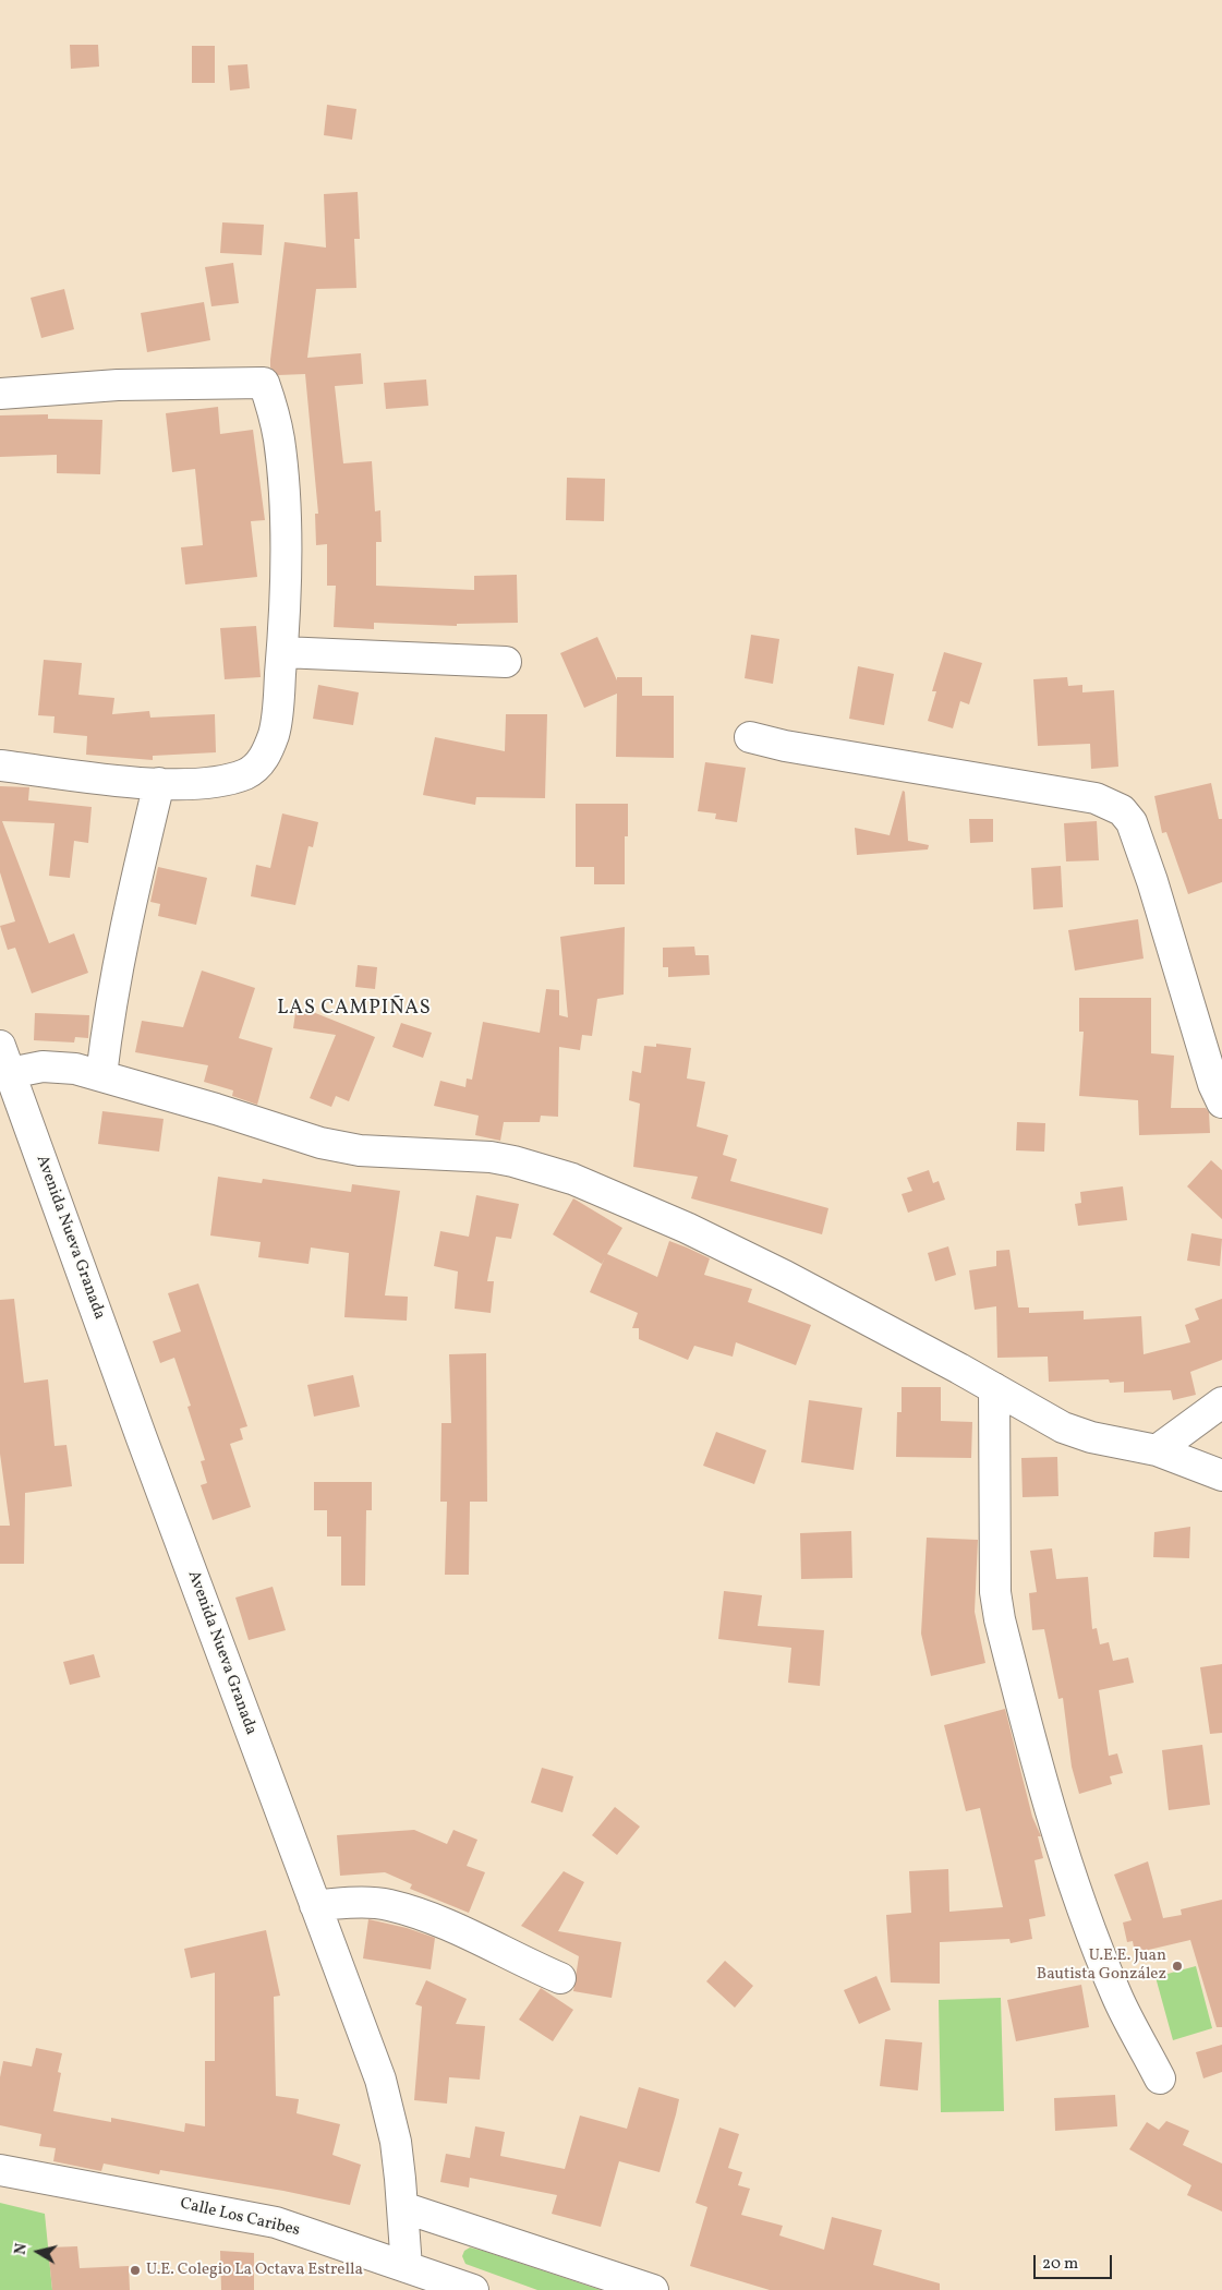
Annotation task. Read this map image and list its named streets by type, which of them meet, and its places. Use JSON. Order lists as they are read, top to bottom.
{
  "streets": {
    "street": ["Avenida Nueva Granada", "Calle Los Caribes"]
  },
  "crossings": [
    ["Avenida Nueva Granada", "Calle Los Caribes"]
  ],
  "districts": ["LAS CAMPIÑAS"],
  "places": ["U.E.E. Juan Bautista González", "U.E. Colegio La Octava Estrella"],
  "scale_bar": "20 m",
  "north": "left"
}
